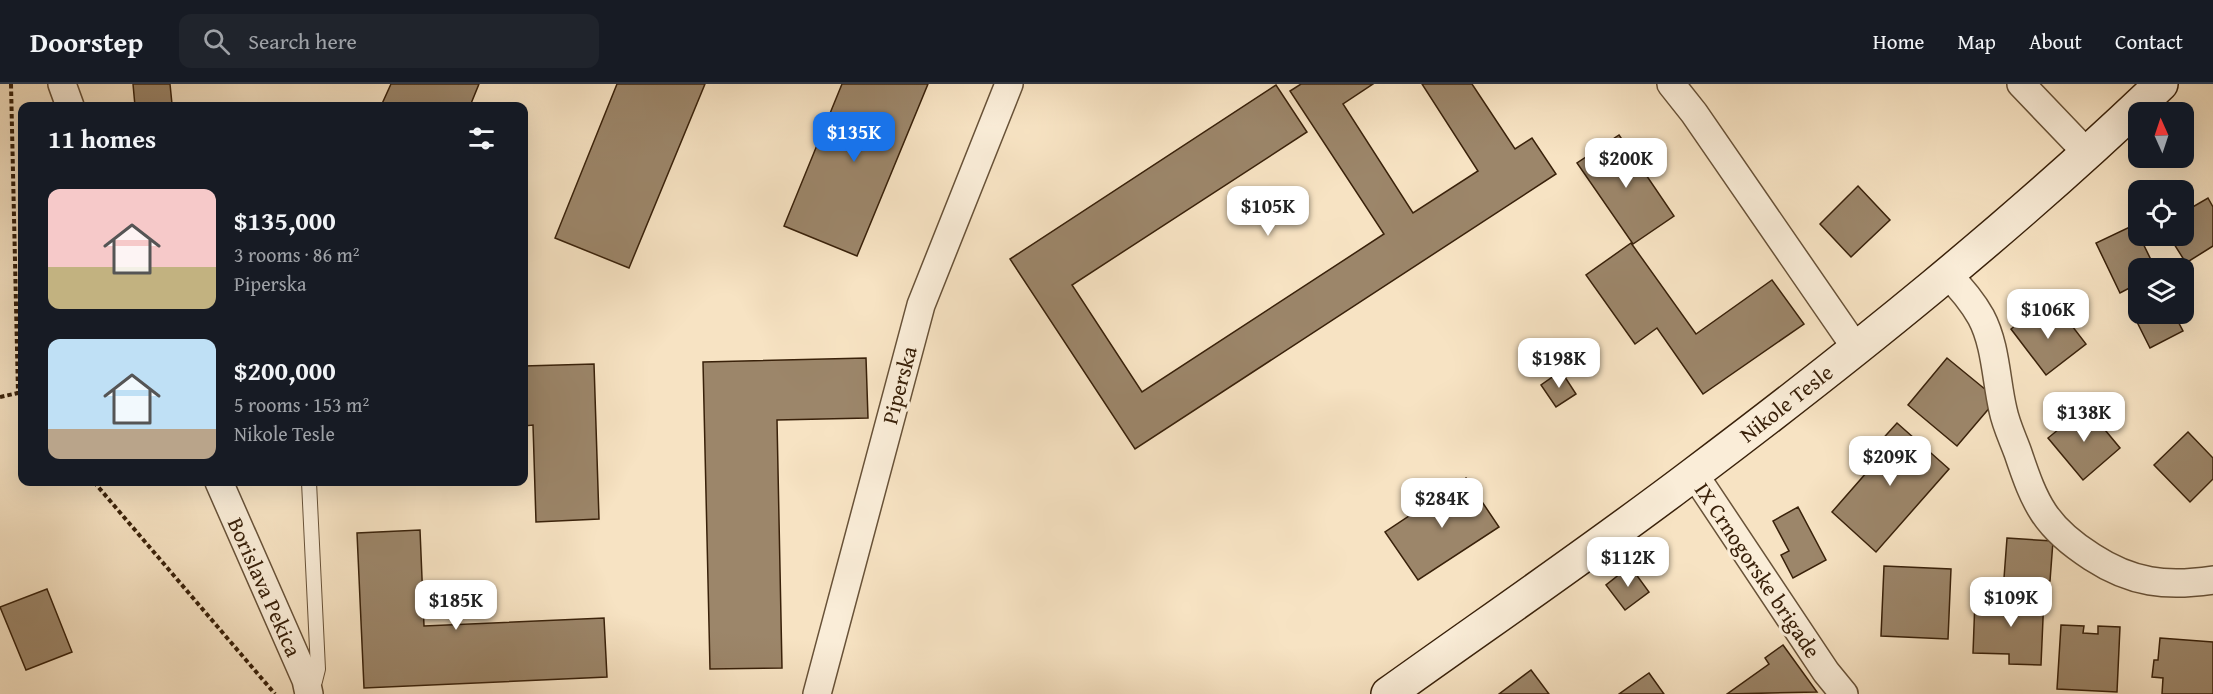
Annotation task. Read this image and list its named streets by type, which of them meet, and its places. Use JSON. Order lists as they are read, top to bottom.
{
  "streets": {
    "street": [
      "Piperska",
      "Nikole Tesle",
      "IX Crnogorske brigade",
      "Borislava Pekica"
    ]
  },
  "crossings": [
    ["Nikole Tesle", "IX Crnogorske brigade"]
  ],
  "north": "top",
  "page": {
    "header": "Doorstep",
    "search": "Search here",
    "nav": [
      "Home",
      "Map",
      "About",
      "Contact"
    ],
    "heading": "11 homes",
    "price": [
      "$135K",
      "$200K",
      "$105K",
      "$106K",
      "$198K",
      "$138K",
      "$209K",
      "$284K",
      "$112K",
      "$109K",
      "$185K"
    ],
    "list": [
      {
        "name": "$135,000",
        "note": "3 rooms · 86 m² · Piperska"
      },
      {
        "name": "$200,000",
        "note": "5 rooms · 153 m² · Nikole Tesle"
      }
    ]
  }
}
